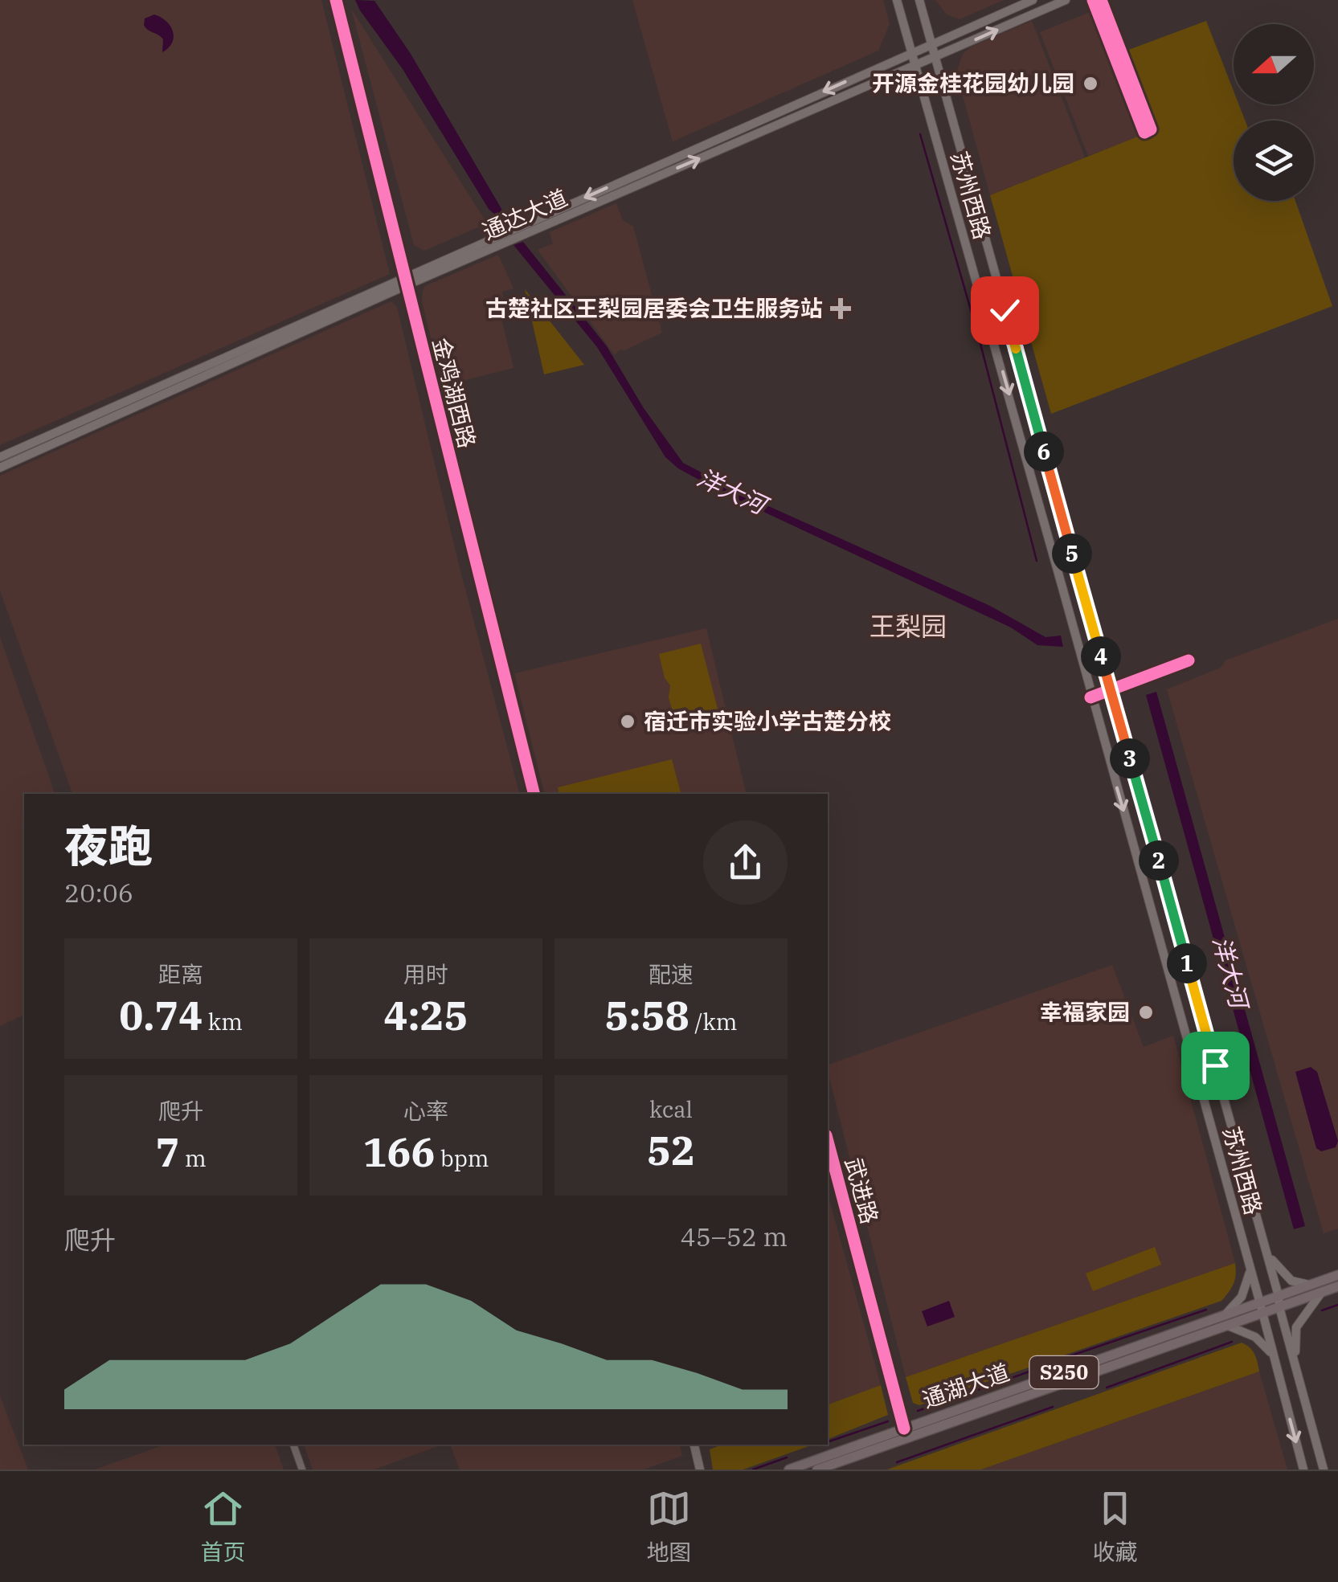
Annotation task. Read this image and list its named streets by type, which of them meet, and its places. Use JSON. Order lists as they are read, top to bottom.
{
  "streets": {
    "main road": [
      "苏州西路",
      "通达大道",
      "金鸡湖西路",
      "S250",
      "通湖大道"
    ],
    "street": ["武进路"]
  },
  "crossings": [
    ["苏州西路", "通达大道"],
    ["苏州西路", "通湖大道"],
    ["通达大道", "金鸡湖西路"],
    ["武进路", "通湖大道"]
  ],
  "districts": ["王梨园"],
  "water": ["洋大河"],
  "places": {
    "other": ["开源金桂花园幼儿园", "宿迁市实验小学古楚分校", "幸福家园"],
    "health": ["古楚社区王梨园居委会卫生服务站"]
  },
  "north": "left",
  "page": {
    "pins": [
      "6",
      "5",
      "4",
      "3",
      "2",
      "1"
    ],
    "heading": ["夜跑", "20:06"],
    "stats": [
      ["距离", "0.74 km"],
      ["用时", "4:25"],
      ["配速", "5:58 /km"],
      ["爬升", "7 m"],
      ["心率", "166 bpm"],
      ["kcal", "52"]
    ],
    "chart": ["爬升", "45–52 m"],
    "tabs": ["首页", "地图", "收藏"]
  }
}
